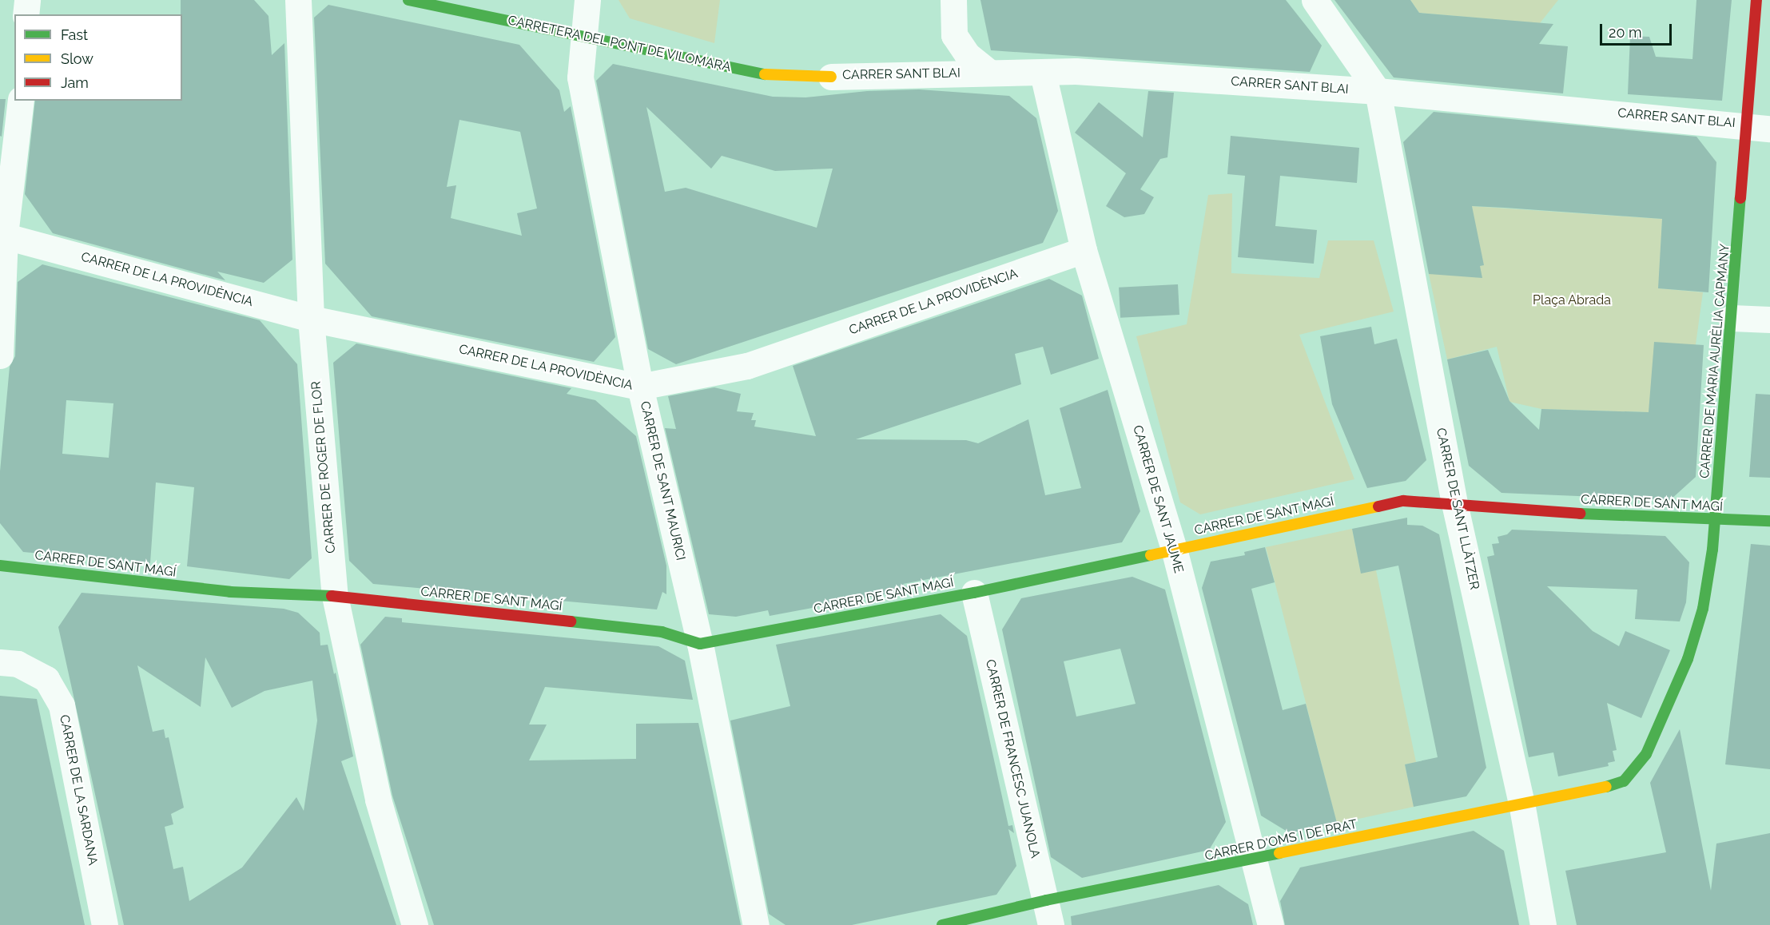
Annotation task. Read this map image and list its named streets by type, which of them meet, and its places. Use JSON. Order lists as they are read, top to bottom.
{
  "streets": {
    "street": [
      "CARRETERA DEL PONT DE VILOMARA",
      "CARRER SANT BLAI",
      "CARRER DE LA PROVIDÈNCIA",
      "CARRER DE MARIA AURÈLIA CAPMANY",
      "CARRER DE ROGER DE FLOR",
      "CARRER DE SANT MAURICI",
      "CARRER DE SANT JAUME",
      "CARRER DE SANT MAGÍ",
      "CARRER DE SANT LLÀTZER",
      "CARRER DE FRANCESC JUANOLA",
      "CARRER DE LA SARDANA",
      "CARRER D'OMS I DE PRAT"
    ]
  },
  "crossings": [
    ["CARRETERA DEL PONT DE VILOMARA", "CARRER SANT BLAI"],
    ["CARRETERA DEL PONT DE VILOMARA", "CARRER DE SANT MAURICI"],
    ["CARRER SANT BLAI", "CARRER DE MARIA AURÈLIA CAPMANY"],
    ["CARRER SANT BLAI", "CARRER DE SANT JAUME"],
    ["CARRER SANT BLAI", "CARRER DE SANT LLÀTZER"],
    ["CARRER DE LA PROVIDÈNCIA", "CARRER DE ROGER DE FLOR"],
    ["CARRER DE LA PROVIDÈNCIA", "CARRER DE SANT MAURICI"],
    ["CARRER DE LA PROVIDÈNCIA", "CARRER DE SANT JAUME"],
    ["CARRER DE MARIA AURÈLIA CAPMANY", "CARRER DE SANT MAGÍ"],
    ["CARRER DE MARIA AURÈLIA CAPMANY", "CARRER D'OMS I DE PRAT"],
    ["CARRER DE ROGER DE FLOR", "CARRER DE SANT MAGÍ"],
    ["CARRER DE SANT MAURICI", "CARRER DE SANT MAGÍ"],
    ["CARRER DE SANT JAUME", "CARRER DE SANT MAGÍ"],
    ["CARRER DE SANT JAUME", "CARRER D'OMS I DE PRAT"],
    ["CARRER DE SANT MAGÍ", "CARRER DE SANT LLÀTZER"],
    ["CARRER DE SANT MAGÍ", "CARRER DE FRANCESC JUANOLA"],
    ["CARRER DE SANT LLÀTZER", "CARRER D'OMS I DE PRAT"],
    ["CARRER DE FRANCESC JUANOLA", "CARRER D'OMS I DE PRAT"]
  ],
  "parks": ["Plaça Abrada"],
  "legend": ["Fast", "Slow", "Jam"],
  "scale_bar": "20 m"
}
